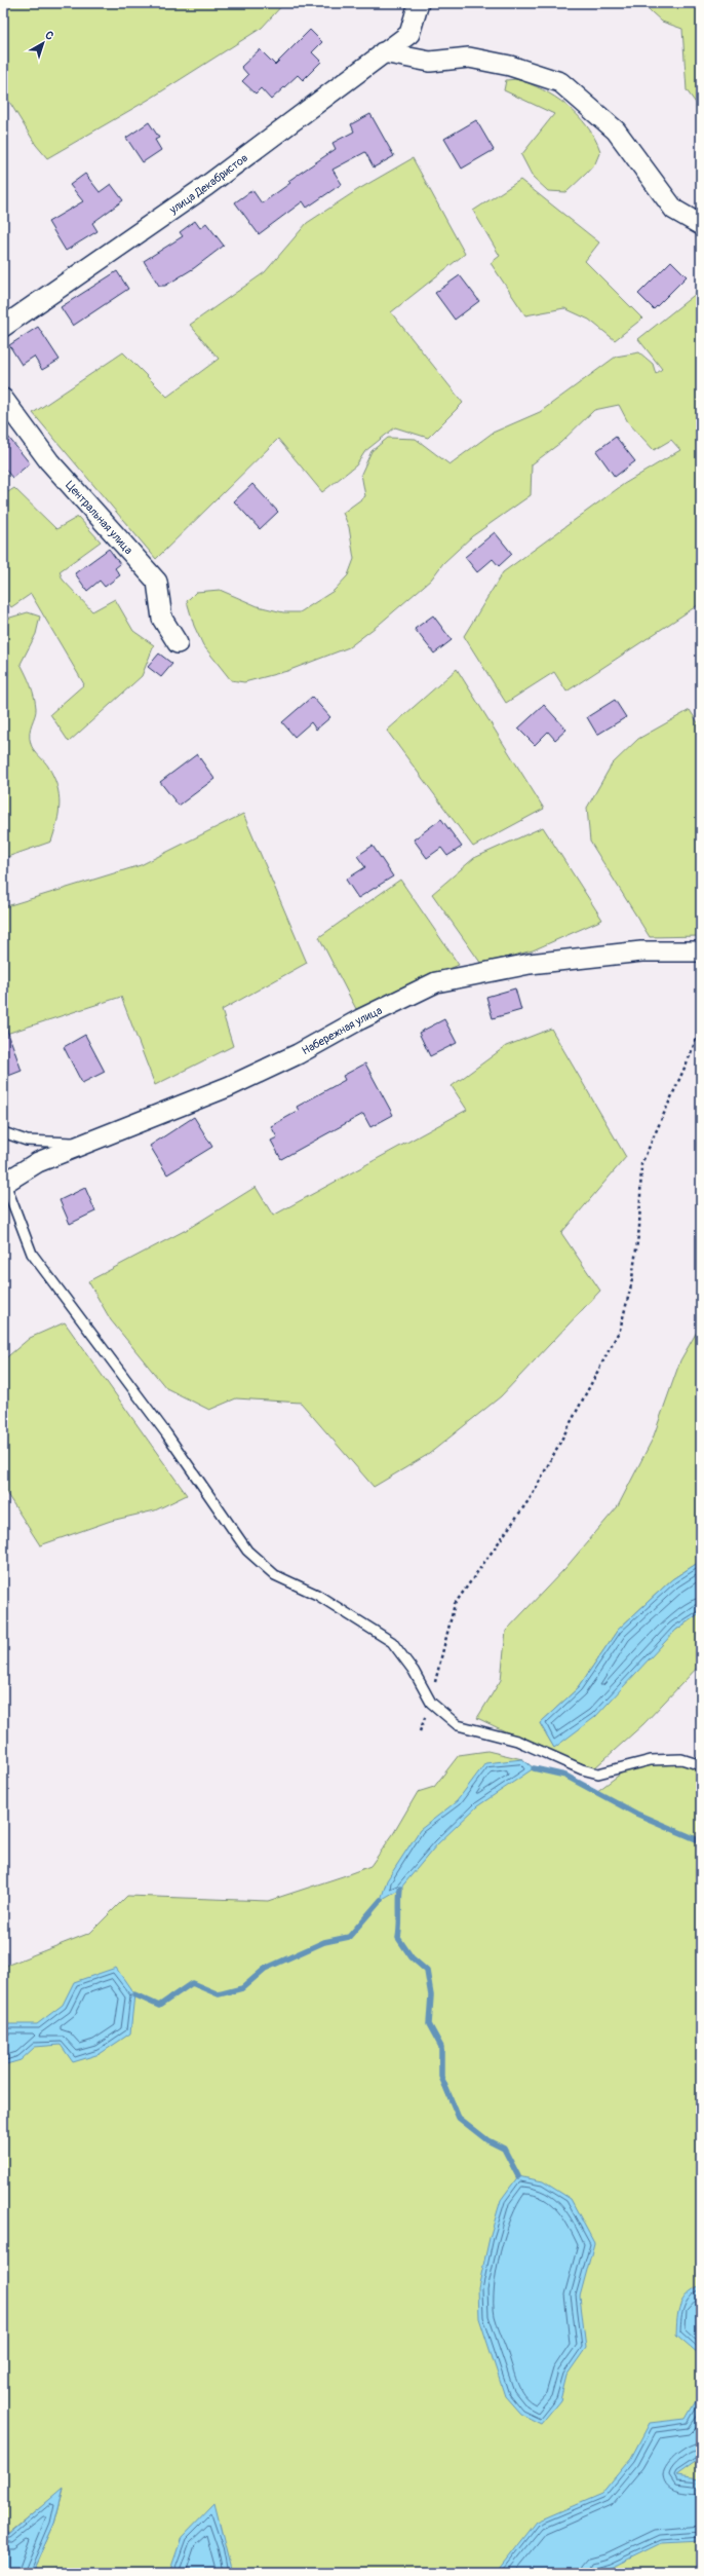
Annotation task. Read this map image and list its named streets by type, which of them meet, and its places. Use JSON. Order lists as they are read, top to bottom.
{
  "streets": {
    "street": ["улица Декабристов", "Центральная улица", "Набережная улица"]
  },
  "north": "top right"
}
